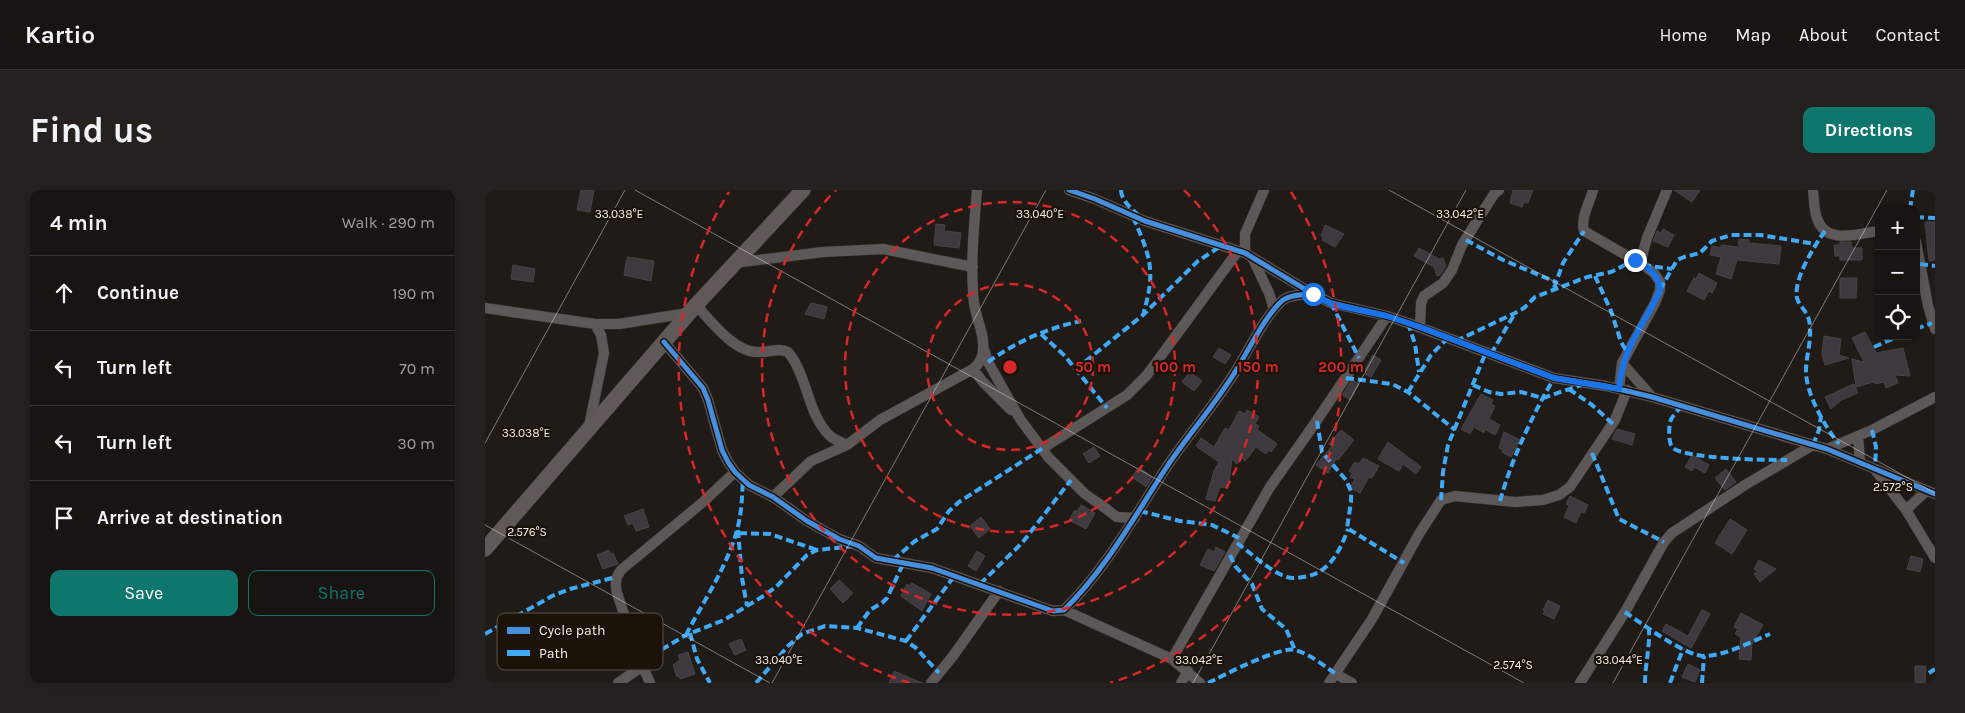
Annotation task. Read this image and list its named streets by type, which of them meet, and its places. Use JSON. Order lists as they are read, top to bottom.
{
  "legend": ["Cycle path", "Path"],
  "page": {
    "header": "Kartio",
    "nav": [
      "Home",
      "Map",
      "About",
      "Contact"
    ],
    "buttons": [
      "Directions",
      ["Save", "Share"]
    ],
    "title": "Find us",
    "heading": ["4 min", "Walk · 290 m"],
    "map_buttons": ["+", "−"],
    "list": [
      ["Continue", "190 m"],
      ["Turn left", "70 m"],
      ["Turn left", "30 m"],
      "Arrive at destination"
    ]
  },
  "coordinates": [
    "33.038°E",
    "33.040°E",
    "33.042°E",
    "2.572°S",
    "2.576°S",
    "33.044°E",
    "2.574°S"
  ],
  "rings": [
    "50 m",
    "100 m",
    "150 m",
    "200 m"
  ]
}
